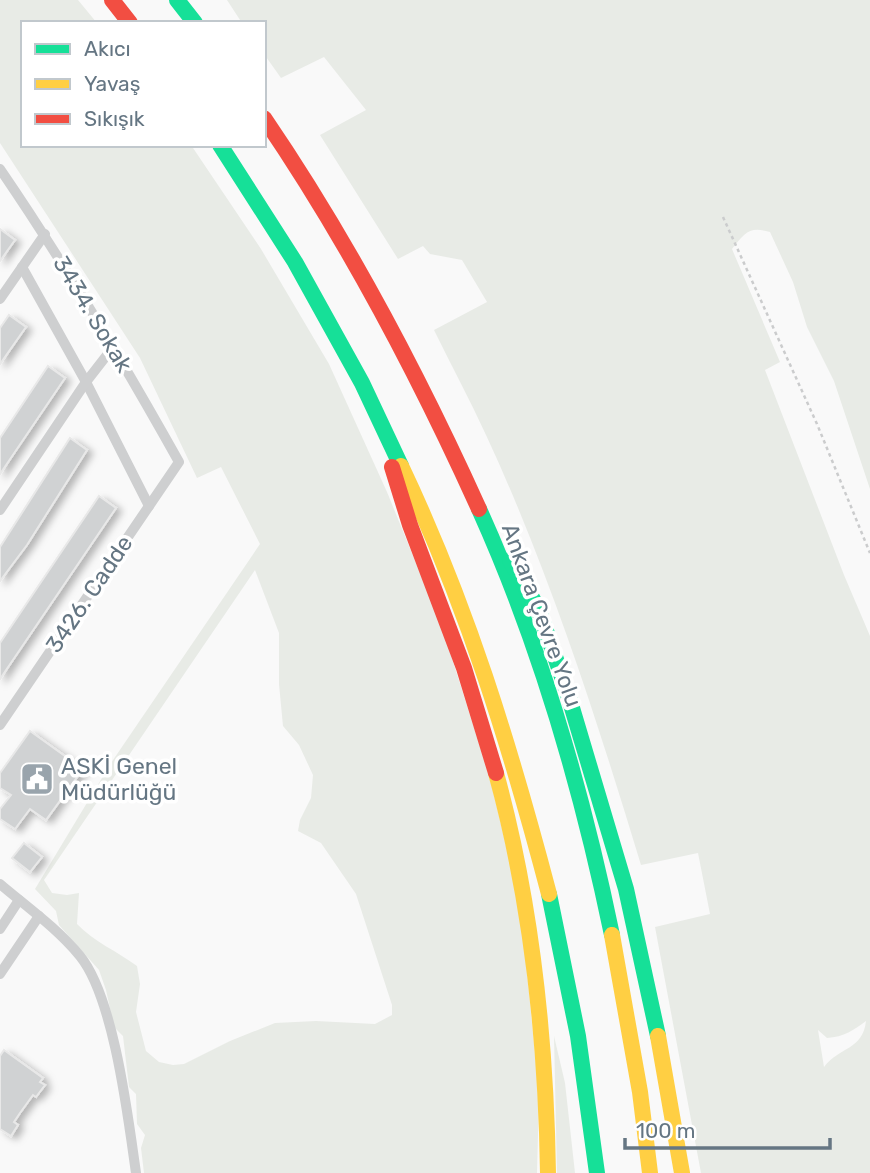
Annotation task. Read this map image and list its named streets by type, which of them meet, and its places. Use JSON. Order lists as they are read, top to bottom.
{
  "streets": {
    "highway": ["Ankara Çevre Yolu"],
    "street": ["3434. Sokak", "3426. Cadde"]
  },
  "crossings": [
    ["3434. Sokak", "3426. Cadde"]
  ],
  "places": {
    "public building": ["ASKİ Genel Müdürlüğü"]
  },
  "legend": ["Akıcı", "Yavaş", "Sıkışık"],
  "scale_bar": "100 m"
}
